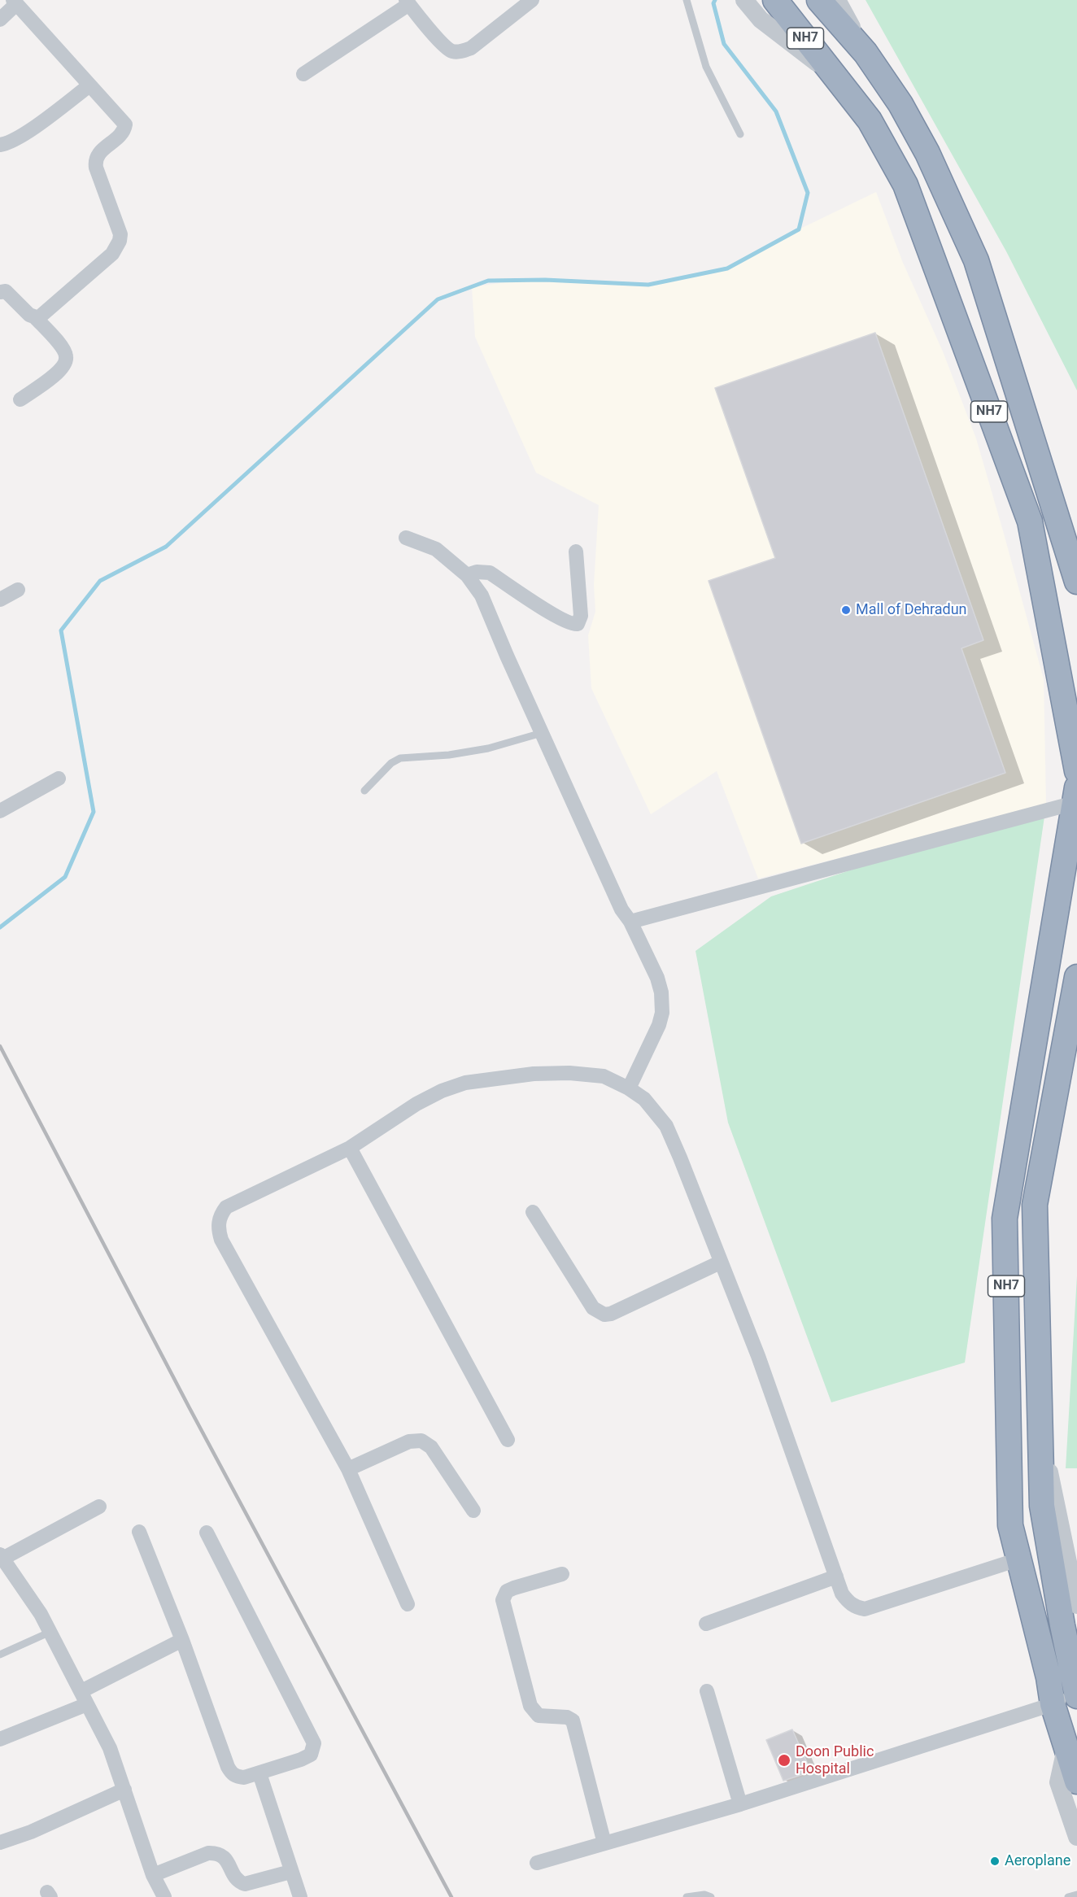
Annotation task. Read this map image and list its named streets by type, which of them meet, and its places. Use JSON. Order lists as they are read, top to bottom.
{
  "streets": {
    "highway": ["NH7"]
  },
  "places": ["Mall of Dehradun", "Doon Public Hospital", "Aeroplane"]
}
